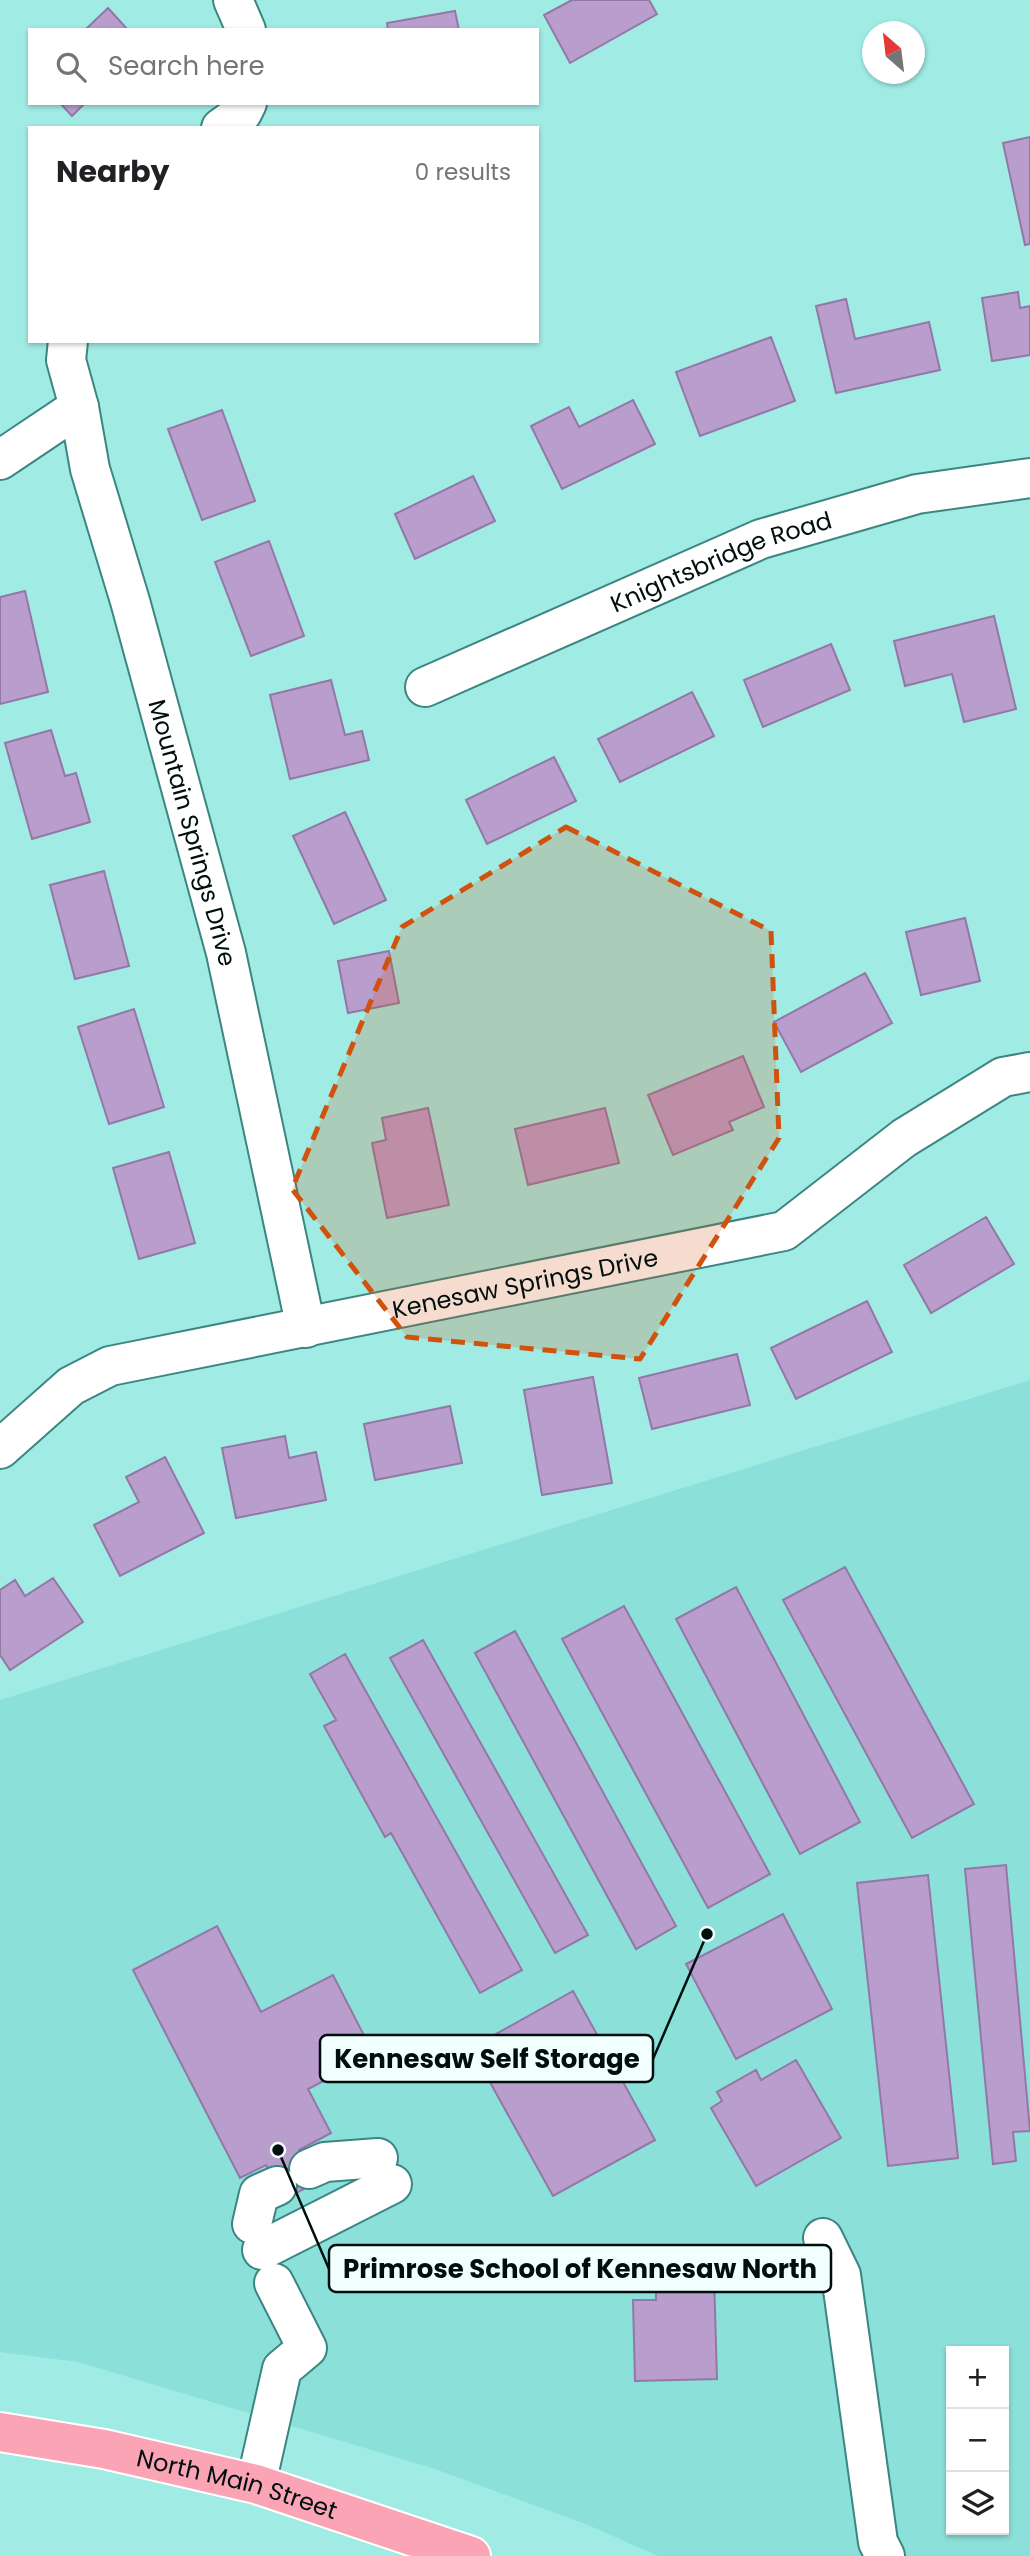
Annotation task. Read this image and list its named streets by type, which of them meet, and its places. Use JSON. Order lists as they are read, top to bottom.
{
  "streets": {
    "main road": ["North Main Street"],
    "street": ["Knightsbridge Road", "Mountain Springs Drive", "Kenesaw Springs Drive"]
  },
  "crossings": [
    ["Mountain Springs Drive", "Kenesaw Springs Drive"]
  ],
  "places": ["Kennesaw Self Storage", "Primrose School of Kennesaw North"],
  "north": "top left",
  "page": {
    "search": "Search here",
    "heading": ["Nearby", "0 results"],
    "map_buttons": ["+", "−"]
  }
}
